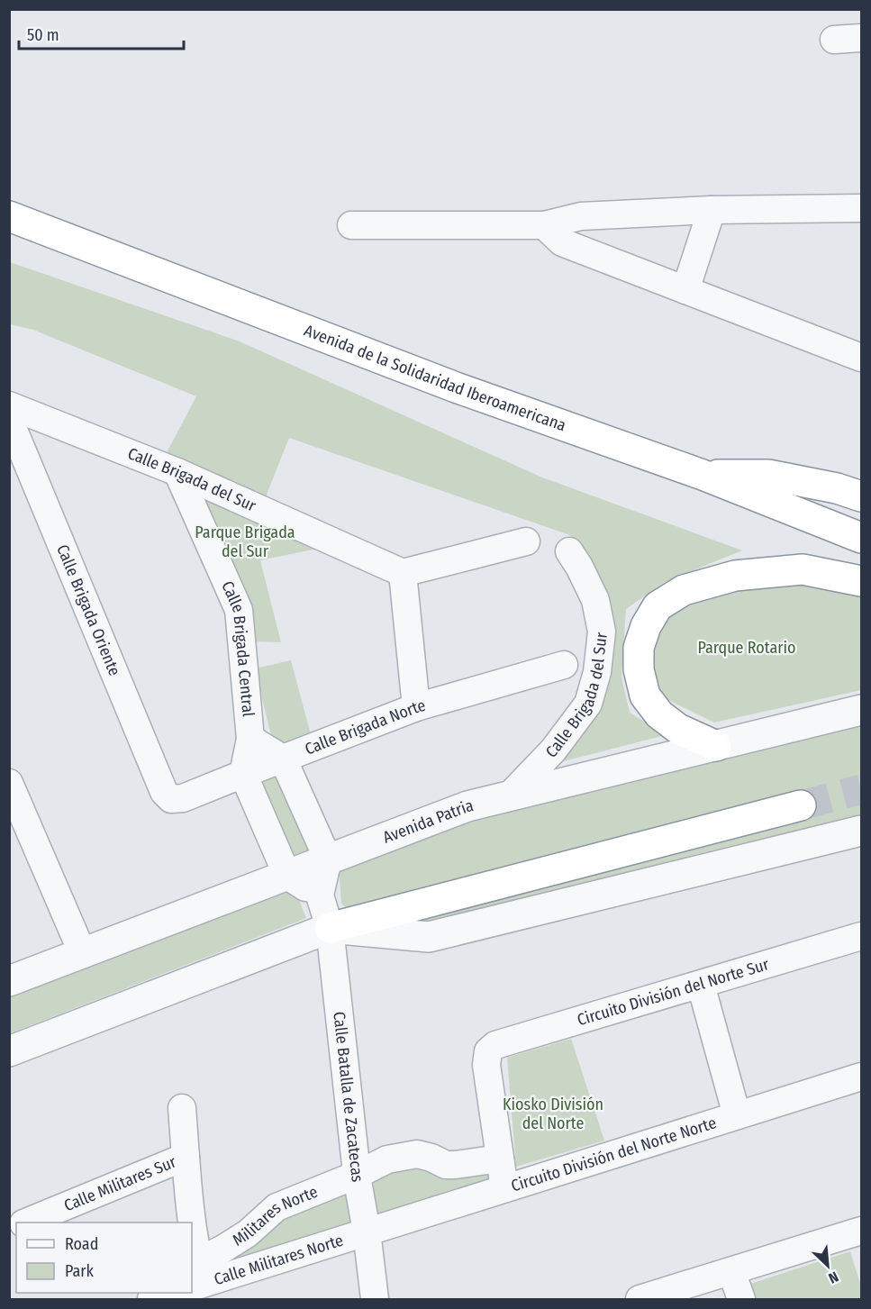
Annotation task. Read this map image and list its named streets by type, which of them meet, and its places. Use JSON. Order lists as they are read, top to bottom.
{
  "streets": {
    "highway": ["Avenida de la Solidaridad Iberoamericana"],
    "street": [
      "Calle Brigada del Sur",
      "Calle Brigada Oriente",
      "Calle Brigada Central",
      "Calle Brigada Norte",
      "Avenida Patria",
      "Circuito División del Norte Sur",
      "Calle Batalla de Zacatecas",
      "Circuito División del Norte Norte",
      "Calle Militares Sur",
      "Militares Norte",
      "Calle Militares Norte"
    ]
  },
  "crossings": [
    ["Calle Brigada del Sur", "Calle Brigada Central"],
    ["Calle Brigada del Sur", "Avenida Patria"],
    ["Calle Brigada Oriente", "Calle Brigada Norte"],
    ["Calle Brigada Central", "Calle Brigada Norte"],
    ["Avenida Patria", "Calle Batalla de Zacatecas"],
    ["Circuito División del Norte Sur", "Militares Norte"],
    ["Calle Batalla de Zacatecas", "Circuito División del Norte Norte"],
    ["Calle Batalla de Zacatecas", "Militares Norte"],
    ["Calle Batalla de Zacatecas", "Calle Militares Norte"],
    ["Circuito División del Norte Norte", "Calle Militares Norte"],
    ["Militares Norte", "Calle Militares Norte"]
  ],
  "parks": ["Parque Brigada del Sur", "Parque Rotario", "Kiosko División del Norte"],
  "legend": ["Road", "Park"],
  "scale_bar": "50 m",
  "north": "bottom right"
}
